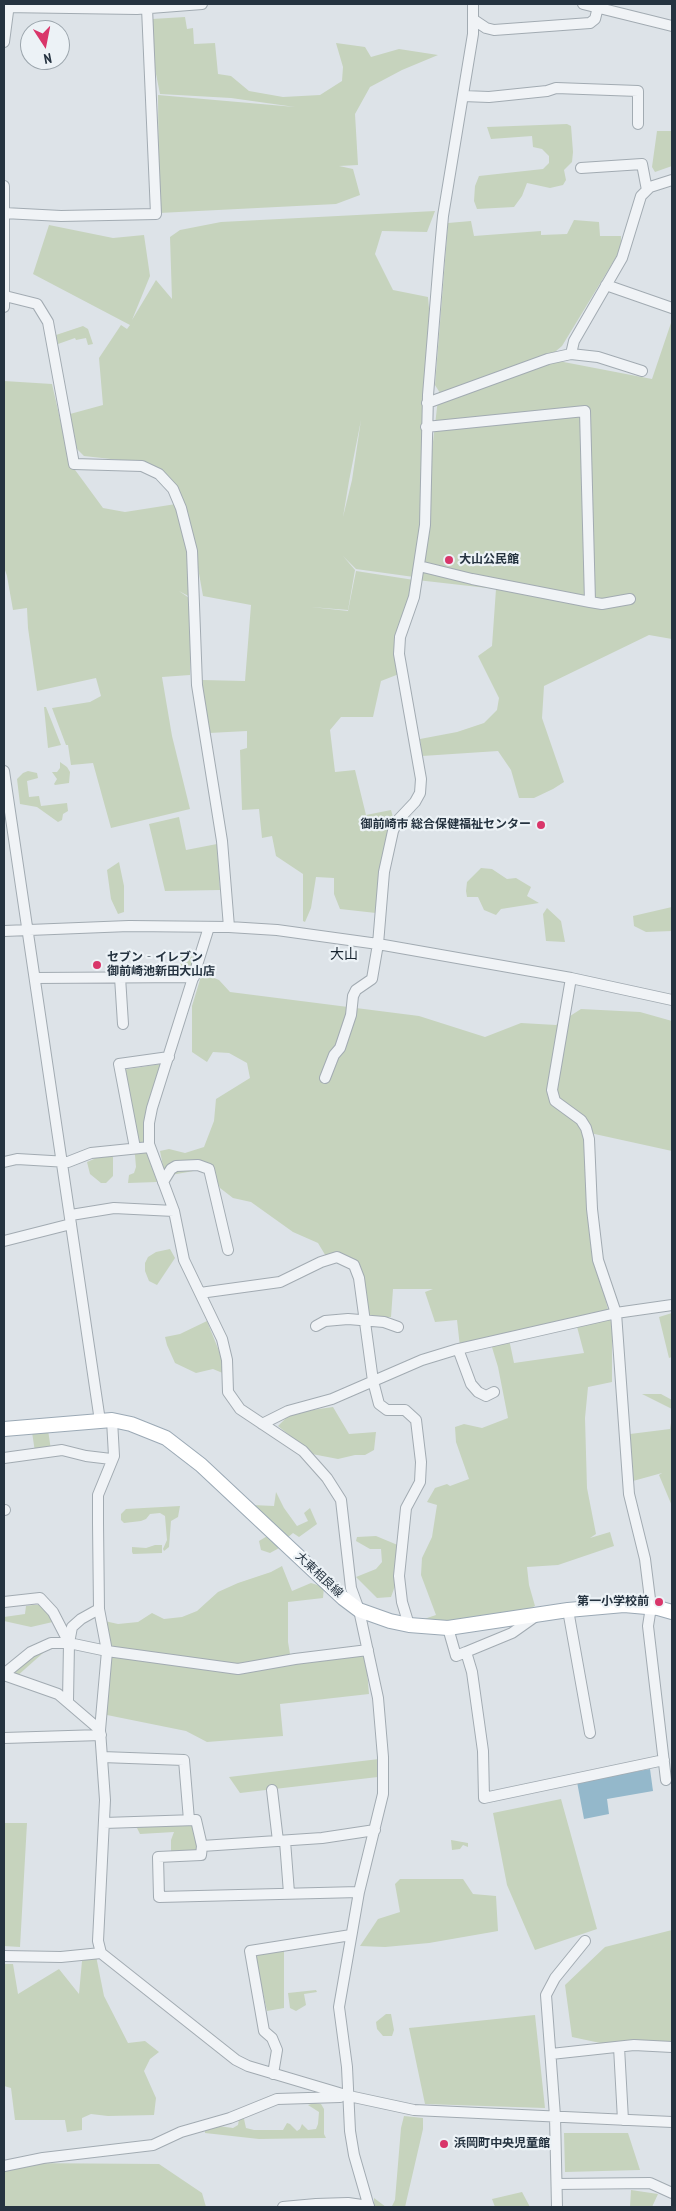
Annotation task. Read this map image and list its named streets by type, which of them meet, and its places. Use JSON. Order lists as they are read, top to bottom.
{
  "streets": {
    "main road": ["大東相良線"]
  },
  "districts": ["大山"],
  "places": [
    "大山公民館",
    "御前崎市 総合保健福祉センター",
    "セブン‐イレブン 御前崎池新田大山店",
    "第一小学校前",
    "浜岡町中央児童館"
  ],
  "north": "bottom"
}
